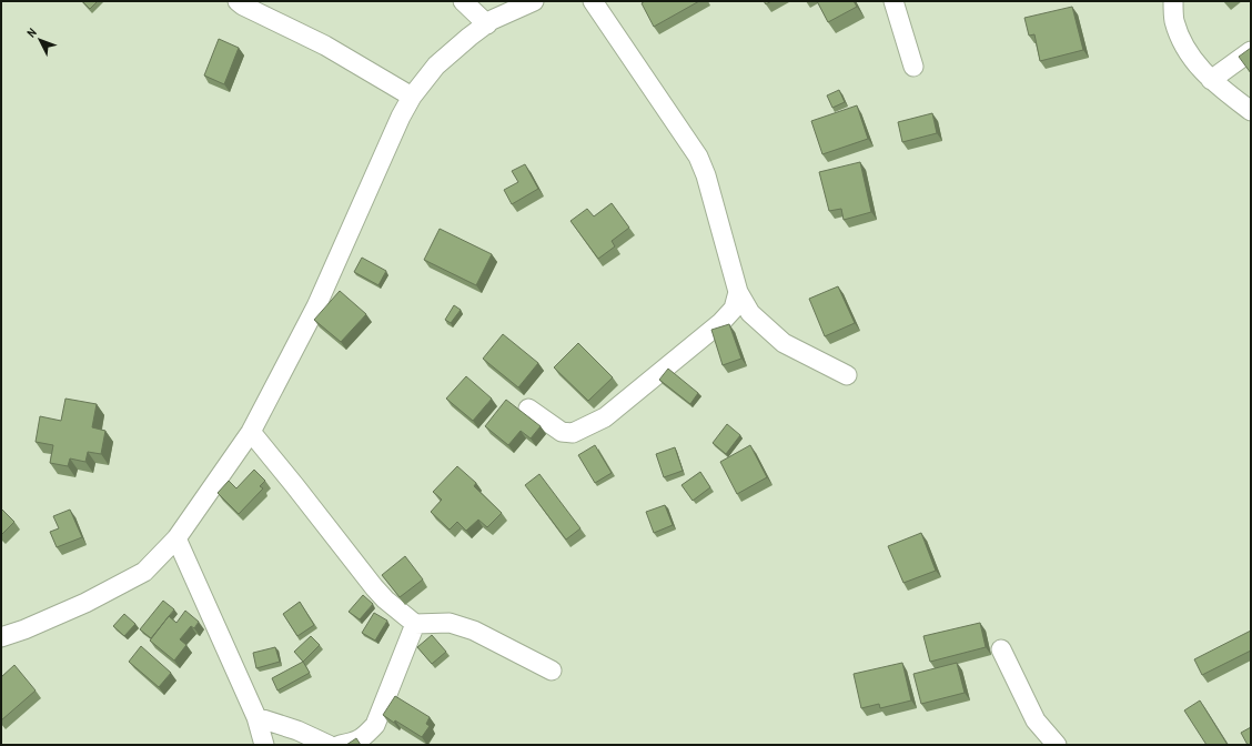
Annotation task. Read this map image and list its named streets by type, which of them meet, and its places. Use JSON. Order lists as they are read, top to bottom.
{
  "north": "top left"
}
